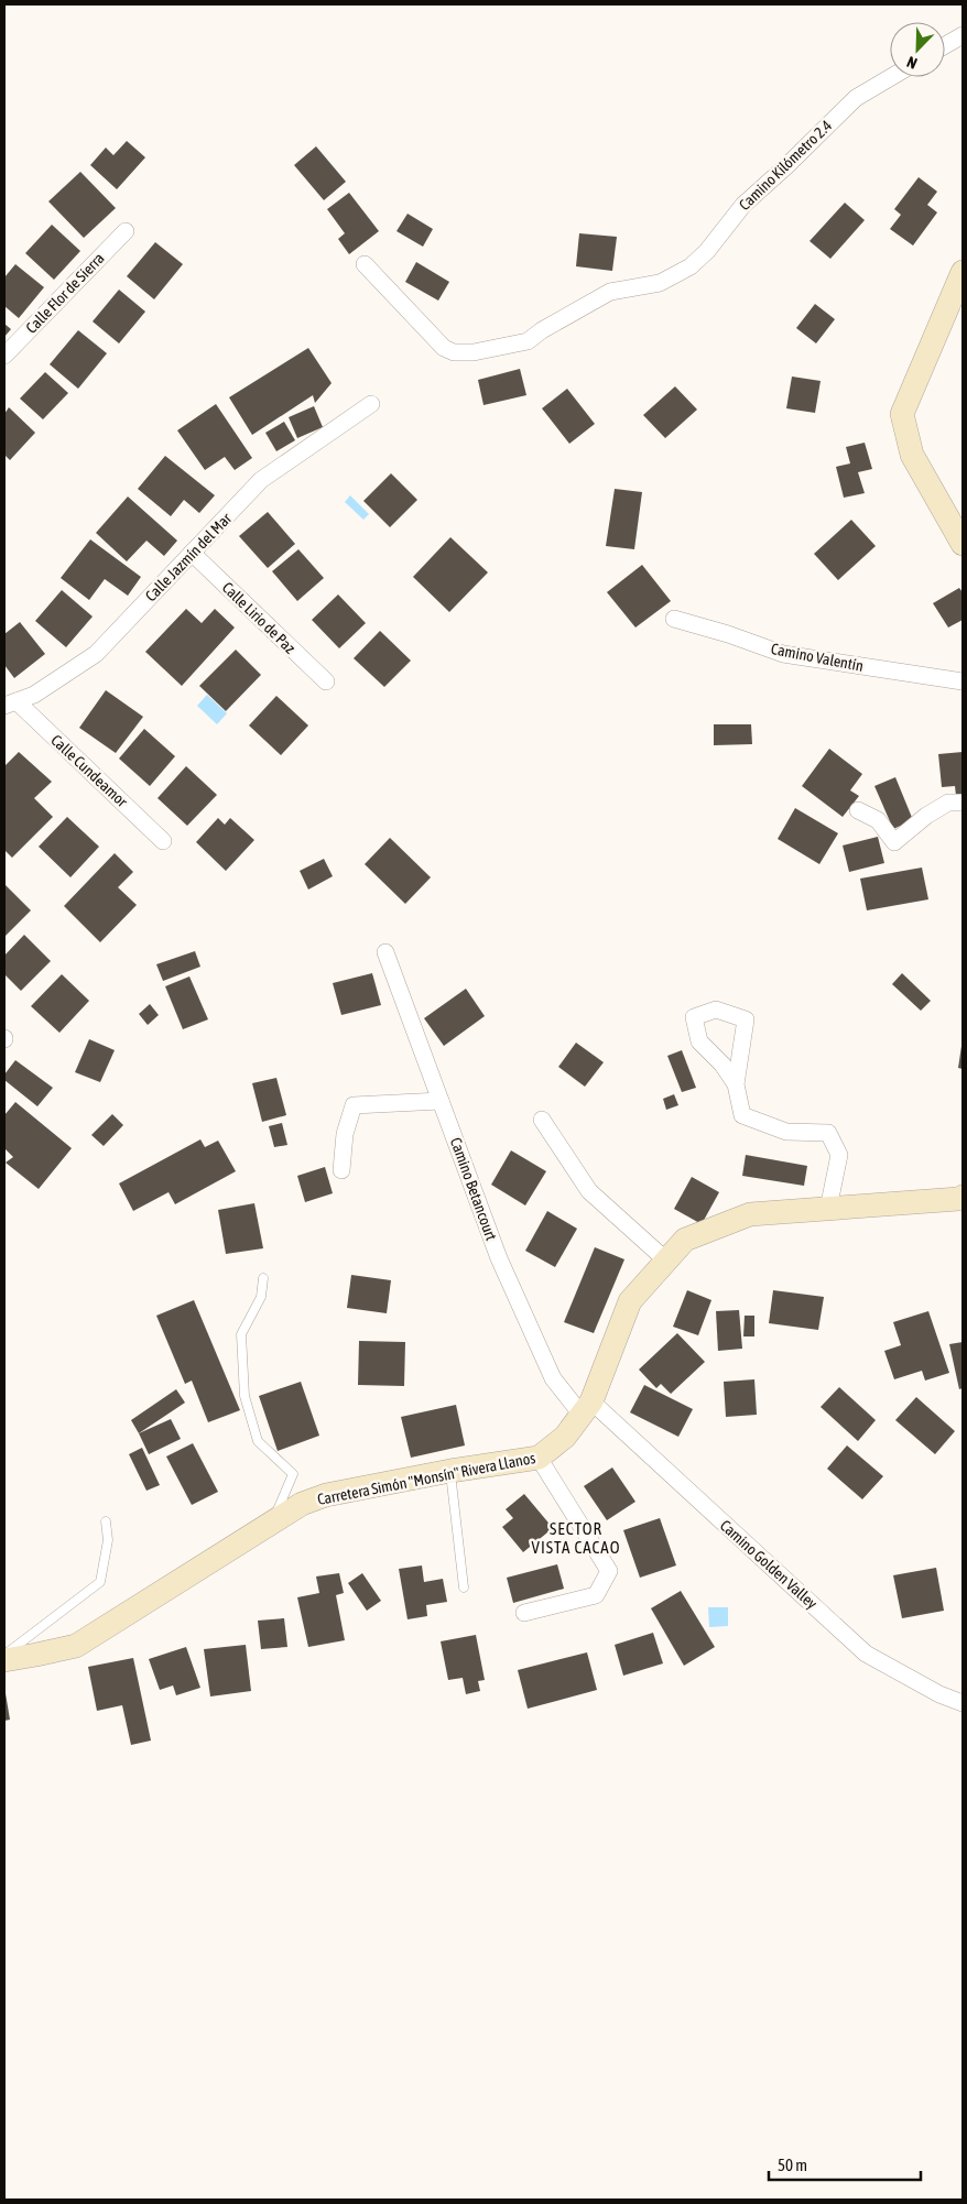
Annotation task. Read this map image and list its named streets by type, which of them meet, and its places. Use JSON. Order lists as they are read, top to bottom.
{
  "streets": {
    "street": [
      "Camino Kilómetro 2.4",
      "Calle Flor de Sierra",
      "Calle Jazmín del Mar",
      "Calle Lirio de Paz",
      "Camino Valentín",
      "Calle Cundeamor",
      "Camino Betancourt",
      "Carretera Simón \"Monsín\" Rivera Llanos",
      "Camino Golden Valley"
    ]
  },
  "crossings": [
    ["Calle Jazmín del Mar", "Calle Lirio de Paz"],
    ["Calle Jazmín del Mar", "Calle Cundeamor"],
    ["Camino Betancourt", "Carretera Simón \"Monsín\" Rivera Llanos"],
    ["Camino Betancourt", "Camino Golden Valley"],
    ["Carretera Simón \"Monsín\" Rivera Llanos", "Camino Golden Valley"]
  ],
  "districts": ["SECTOR VISTA CACAO"],
  "scale_bar": "50 m",
  "north": "bottom left"
}
